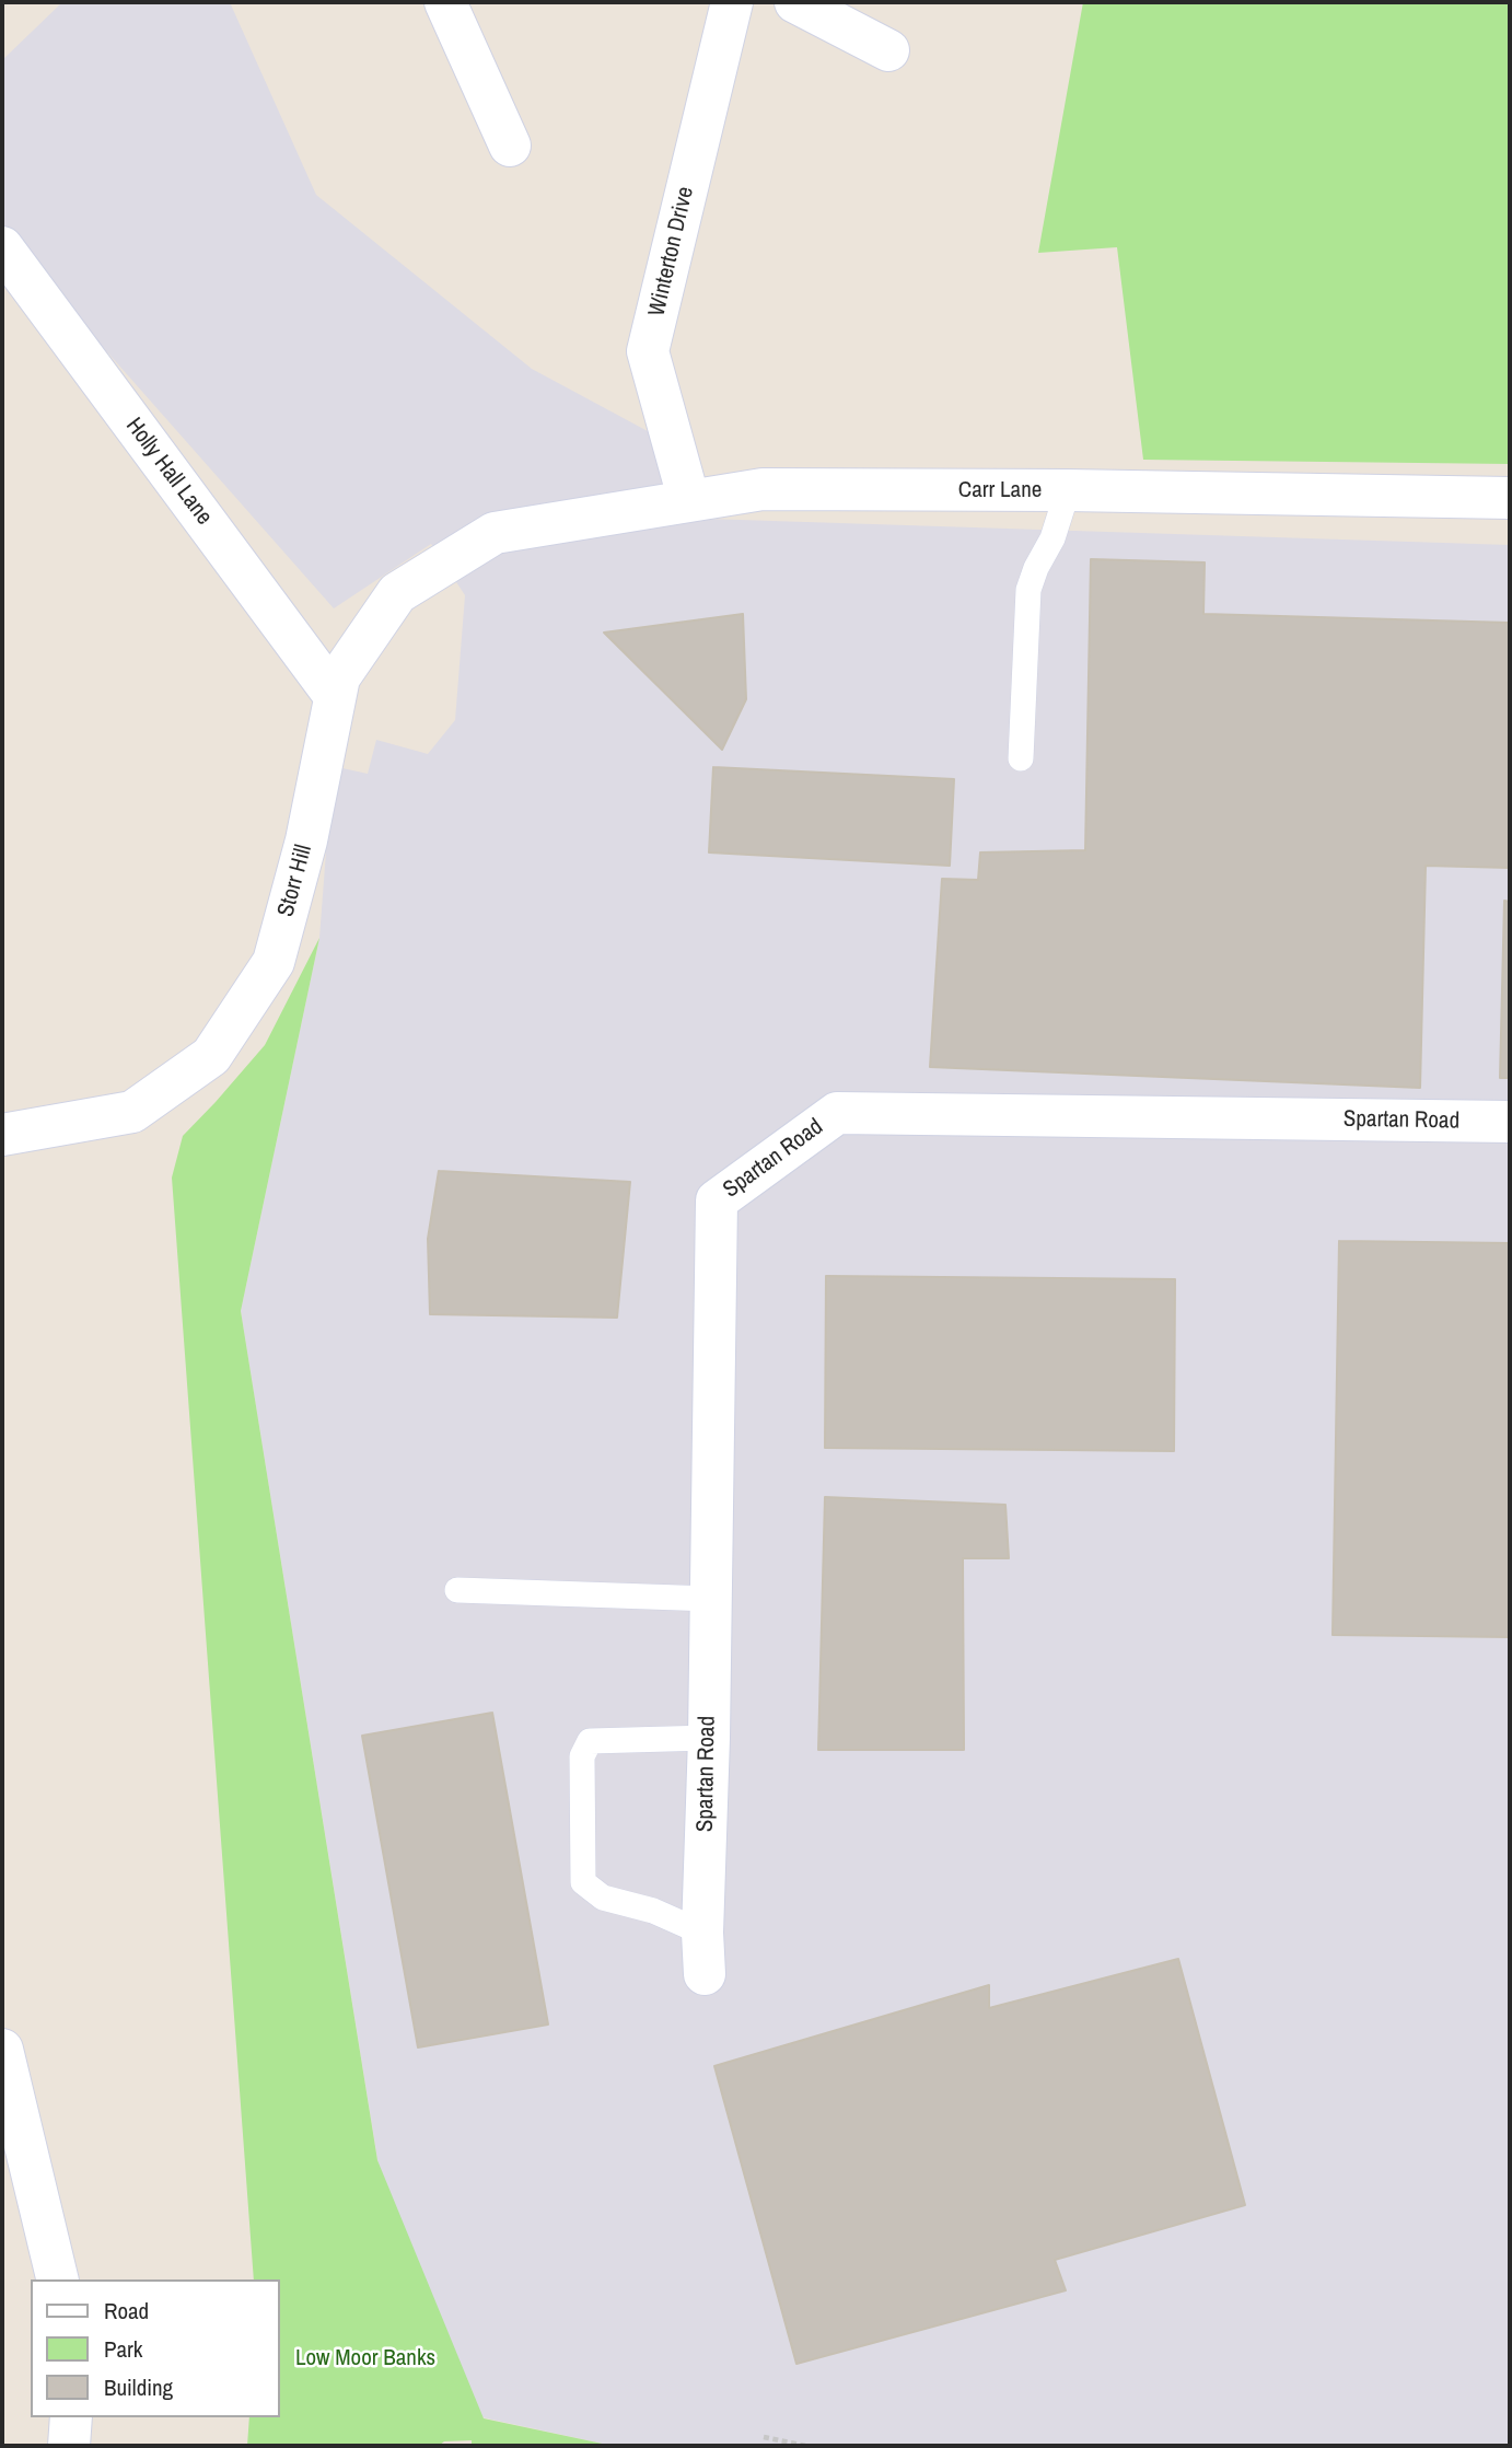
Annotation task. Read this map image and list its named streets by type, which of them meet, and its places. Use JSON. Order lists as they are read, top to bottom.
{
  "streets": {
    "street": [
      "Winterton Drive",
      "Holly Hall Lane",
      "Carr Lane",
      "Storr Hill",
      "Spartan Road"
    ]
  },
  "crossings": [
    ["Winterton Drive", "Carr Lane"],
    ["Holly Hall Lane", "Storr Hill"],
    ["Carr Lane", "Storr Hill"]
  ],
  "parks": ["Low Moor Banks"],
  "legend": ["Road", "Park", "Building"]
}
